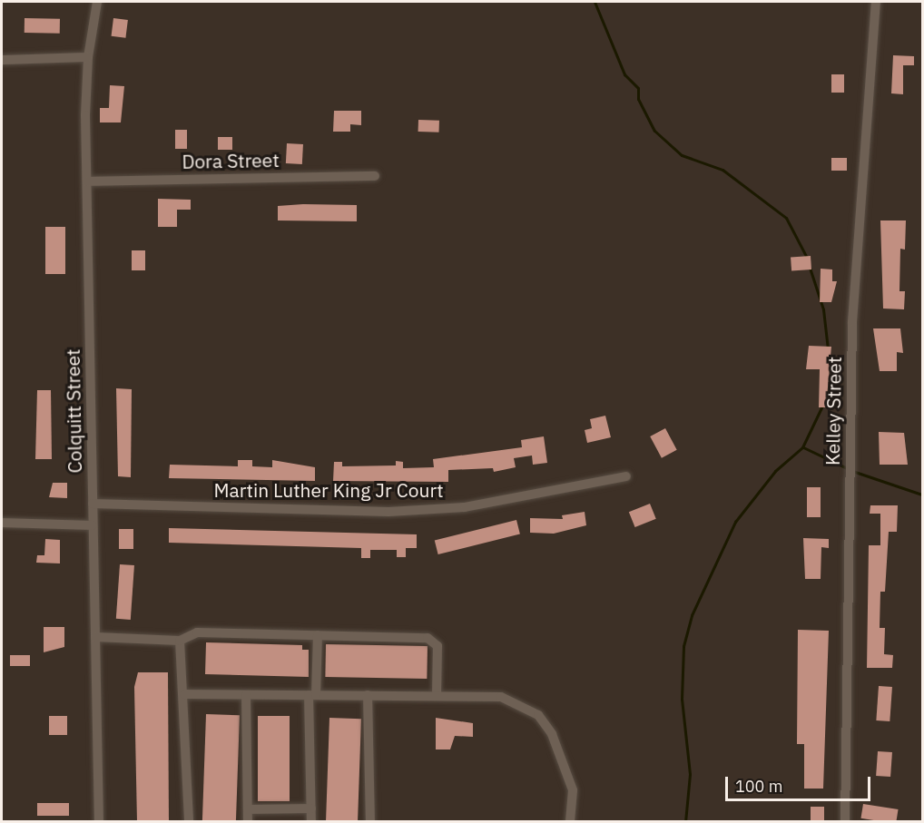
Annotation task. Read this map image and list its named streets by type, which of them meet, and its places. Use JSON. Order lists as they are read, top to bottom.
{
  "streets": {
    "street": [
      "Dora Street",
      "Colquitt Street",
      "Kelley Street",
      "Martin Luther King Jr Court"
    ]
  },
  "crossings": [
    ["Dora Street", "Colquitt Street"],
    ["Colquitt Street", "Martin Luther King Jr Court"]
  ],
  "scale_bar": "100 m"
}
